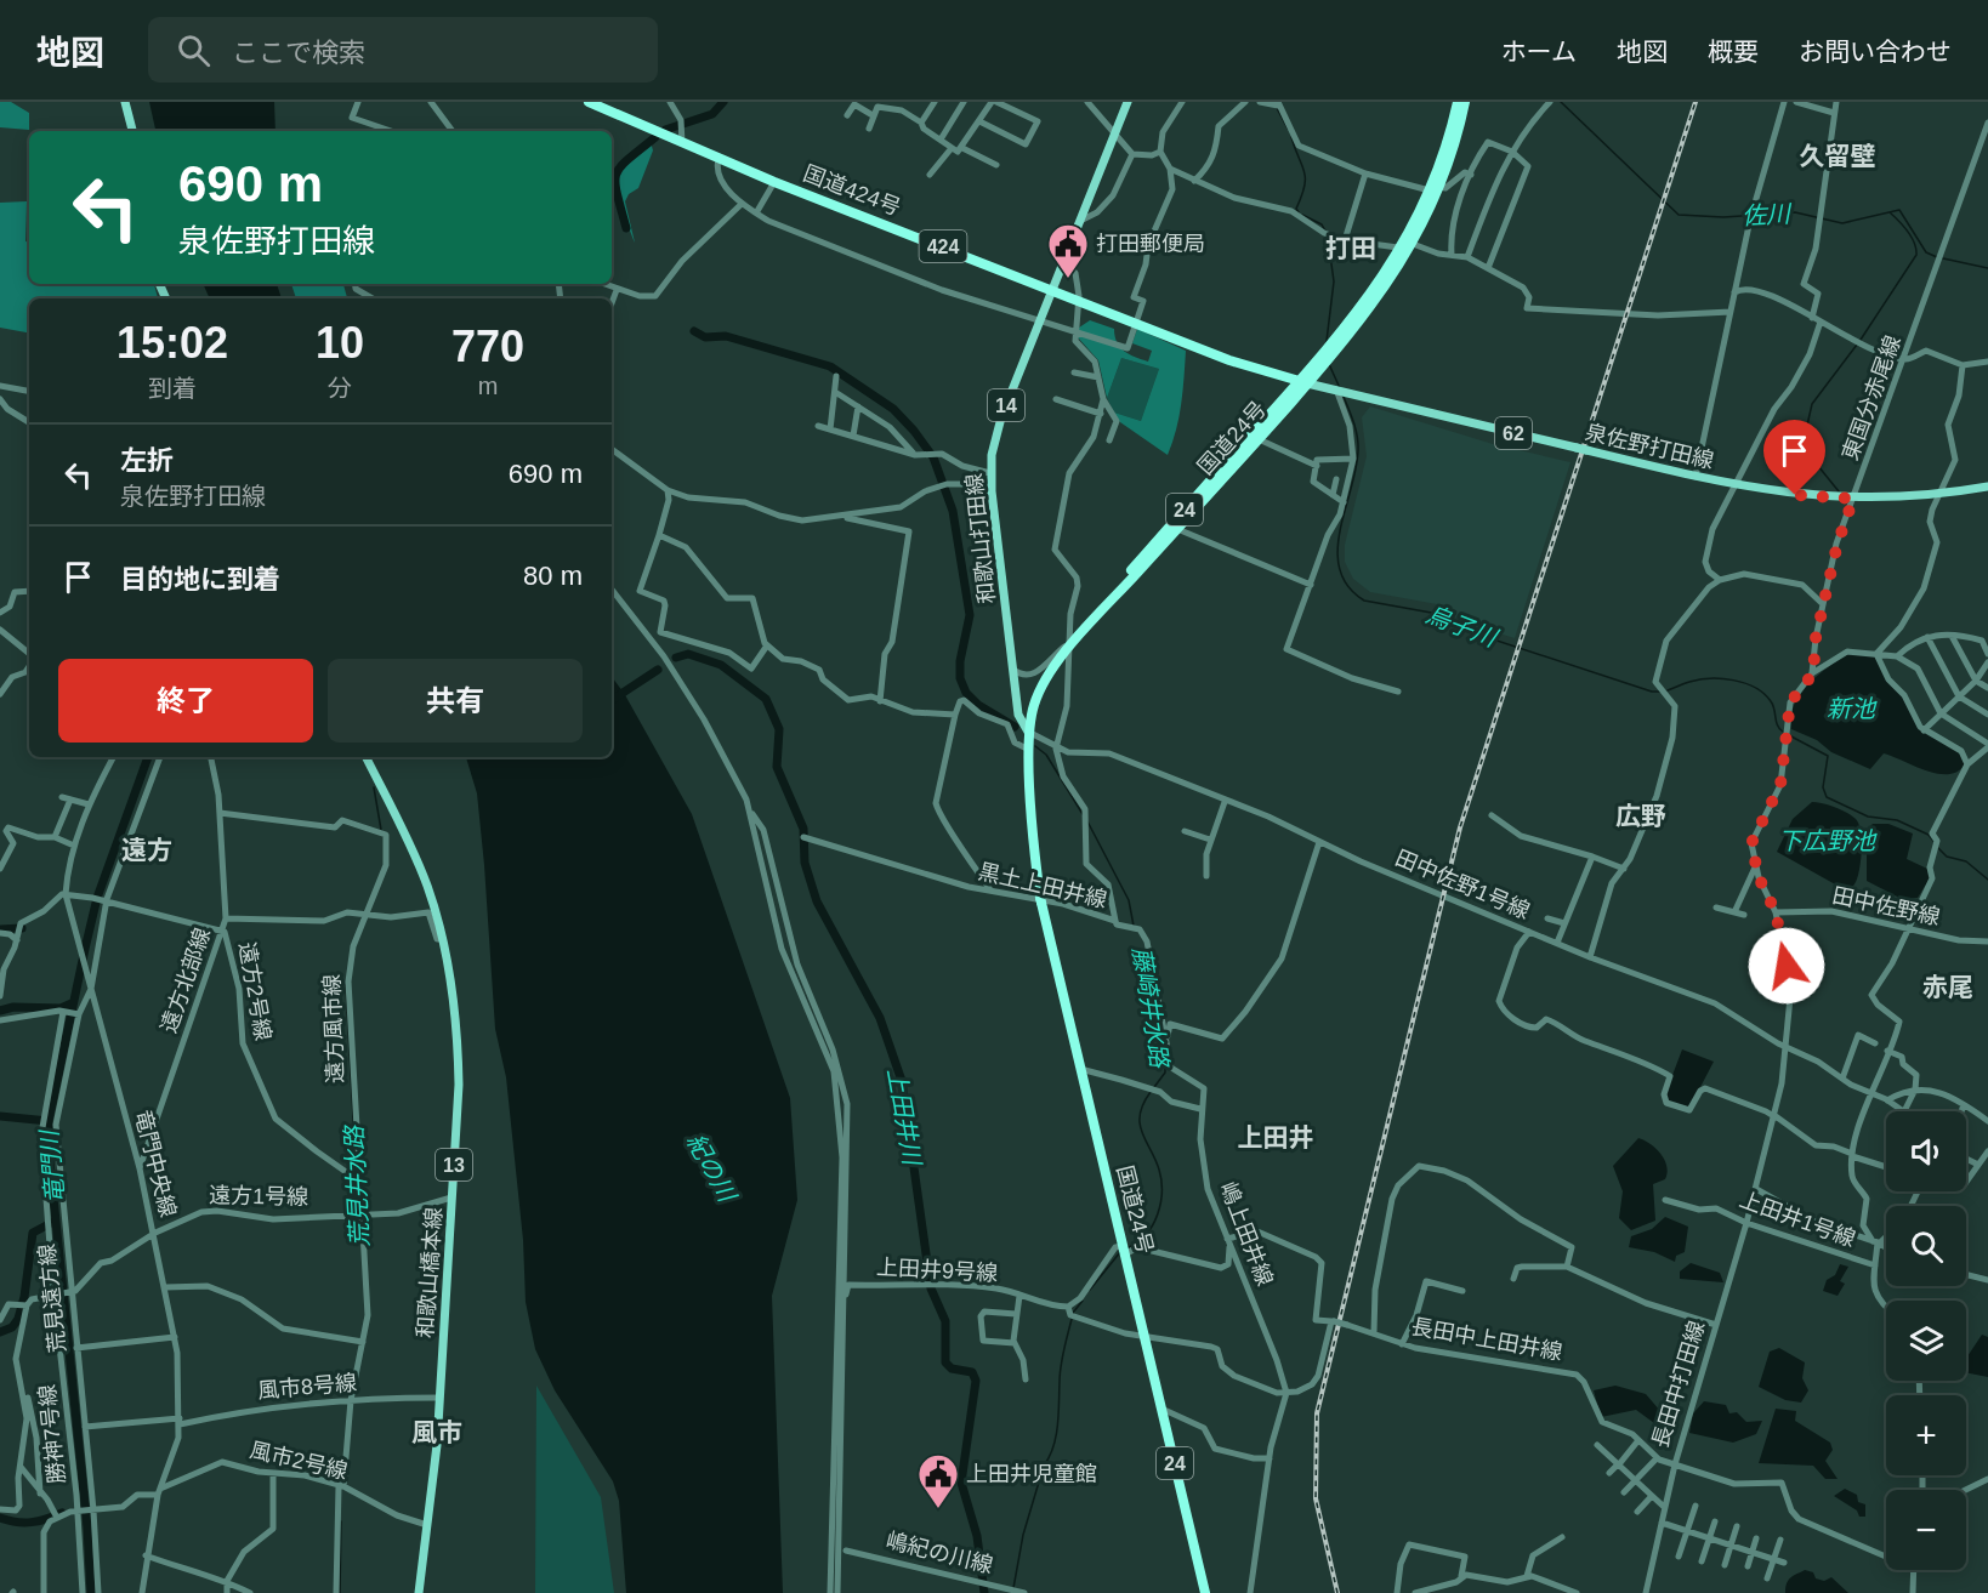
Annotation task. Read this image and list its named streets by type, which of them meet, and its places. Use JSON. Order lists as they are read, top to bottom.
{
  "streets": {
    "highway": [
      "国道424号",
      "424",
      "国道24号",
      "24"
    ],
    "main road": [
      "14",
      "62",
      "泉佐野打田線",
      "和歌山打田線",
      "13",
      "和歌山橋本線"
    ],
    "street": [
      "東国分赤尾線",
      "田中佐野1号線",
      "黒土上田井線",
      "田中佐野線",
      "遠方北部線",
      "遠方2号線",
      "遠方風市線",
      "竜門中央線",
      "遠方1号線",
      "上田井1号線",
      "嶋上田井線",
      "上田井9号線",
      "荒見遠方線",
      "長田中上田井線",
      "長田中打田線",
      "風市8号線",
      "勝神7号線",
      "風市2号線",
      "嶋紀の川線"
    ]
  },
  "crossings": [
    ["国道424号", "国道24号"],
    ["国道424号", "泉佐野打田線"],
    ["国道424号", "和歌山打田線"],
    ["東国分赤尾線", "泉佐野打田線"],
    ["国道24号", "泉佐野打田線"],
    ["国道24号", "和歌山打田線"],
    ["国道24号", "田中佐野1号線"],
    ["国道24号", "上田井9号線"],
    ["和歌山打田線", "田中佐野1号線"],
    ["田中佐野1号線", "黒土上田井線"],
    ["黒土上田井線", "嶋上田井線"],
    ["遠方北部線", "遠方2号線"],
    ["遠方北部線", "遠方風市線"],
    ["遠方北部線", "竜門中央線"],
    ["遠方2号線", "遠方風市線"],
    ["遠方2号線", "竜門中央線"],
    ["遠方2号線", "荒見遠方線"],
    ["遠方風市線", "遠方1号線"],
    ["遠方風市線", "風市8号線"],
    ["遠方風市線", "風市2号線"],
    ["竜門中央線", "遠方1号線"],
    ["竜門中央線", "荒見遠方線"],
    ["竜門中央線", "風市8号線"],
    ["竜門中央線", "風市2号線"],
    ["遠方1号線", "和歌山橋本線"],
    ["遠方1号線", "荒見遠方線"],
    ["上田井1号線", "長田中打田線"],
    ["嶋上田井線", "上田井9号線"],
    ["和歌山橋本線", "風市8号線"],
    ["和歌山橋本線", "風市2号線"],
    ["荒見遠方線", "風市8号線"],
    ["荒見遠方線", "風市2号線"],
    ["長田中上田井線", "長田中打田線"],
    ["勝神7号線", "風市2号線"]
  ],
  "districts": [
    "久留壁",
    "打田",
    "広野",
    "遠方",
    "赤尾",
    "上田井",
    "風市"
  ],
  "water": [
    "佐川",
    "烏子川",
    "新池",
    "下広野池",
    "藤崎井水路",
    "上田井川",
    "竜門川",
    "紀の川",
    "荒見井水路"
  ],
  "places": {
    "public building": ["打田郵便局", "上田井児童館"]
  },
  "page": {
    "header": "地図",
    "search": "ここで検索",
    "nav": [
      "ホーム",
      "地図",
      "概要",
      "お問い合わせ"
    ],
    "turn": ["690 m", "泉佐野打田線"],
    "eta": [
      "15:02",
      "到着",
      "10",
      "分",
      "770",
      "m"
    ],
    "list": [
      {
        "name": "左折",
        "note": "泉佐野打田線",
        "value": "690 m"
      },
      {
        "name": "目的地に到着",
        "value": "80 m"
      }
    ],
    "buttons": ["終了", "共有"],
    "map_buttons": ["+", "−"]
  }
}
